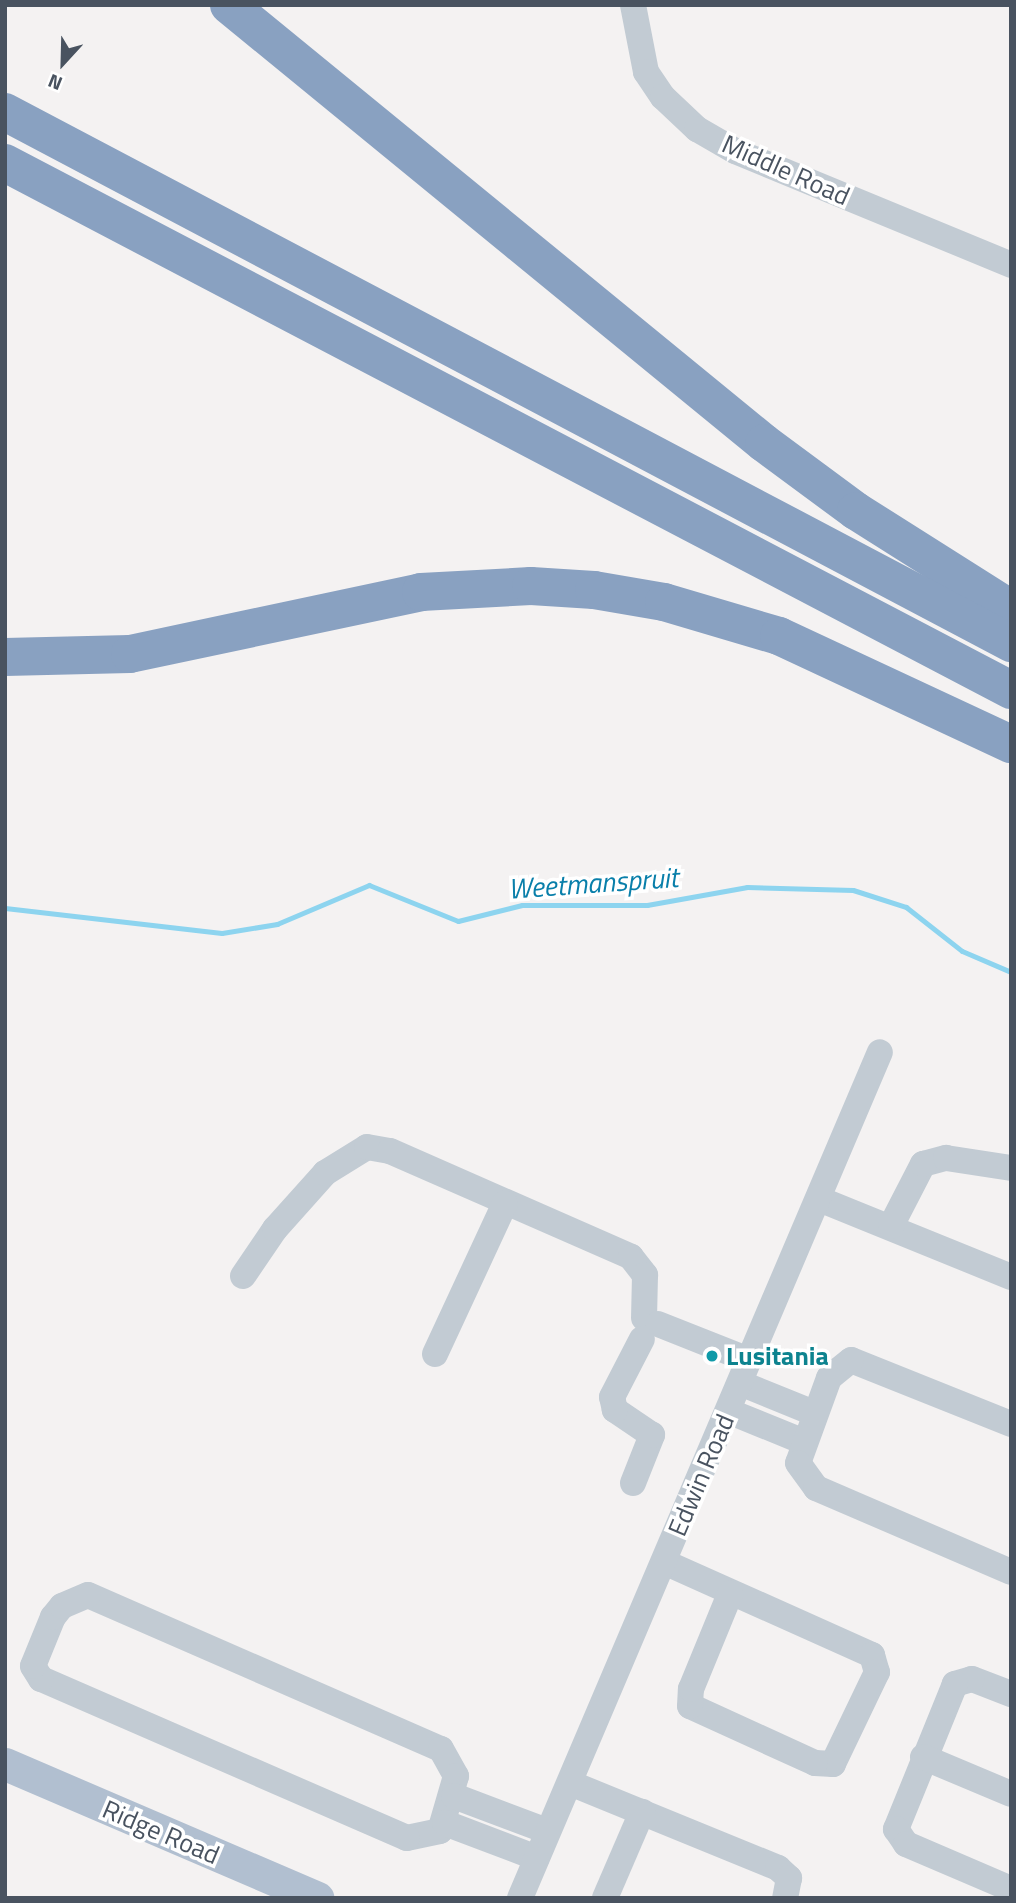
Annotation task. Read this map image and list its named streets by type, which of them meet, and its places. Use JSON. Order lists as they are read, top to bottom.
{
  "streets": {
    "main road": ["Ridge Road"],
    "street": ["Middle Road", "Edwin Road"]
  },
  "water": ["Weetmanspruit"],
  "places": ["Lusitania"],
  "north": "bottom"
}
